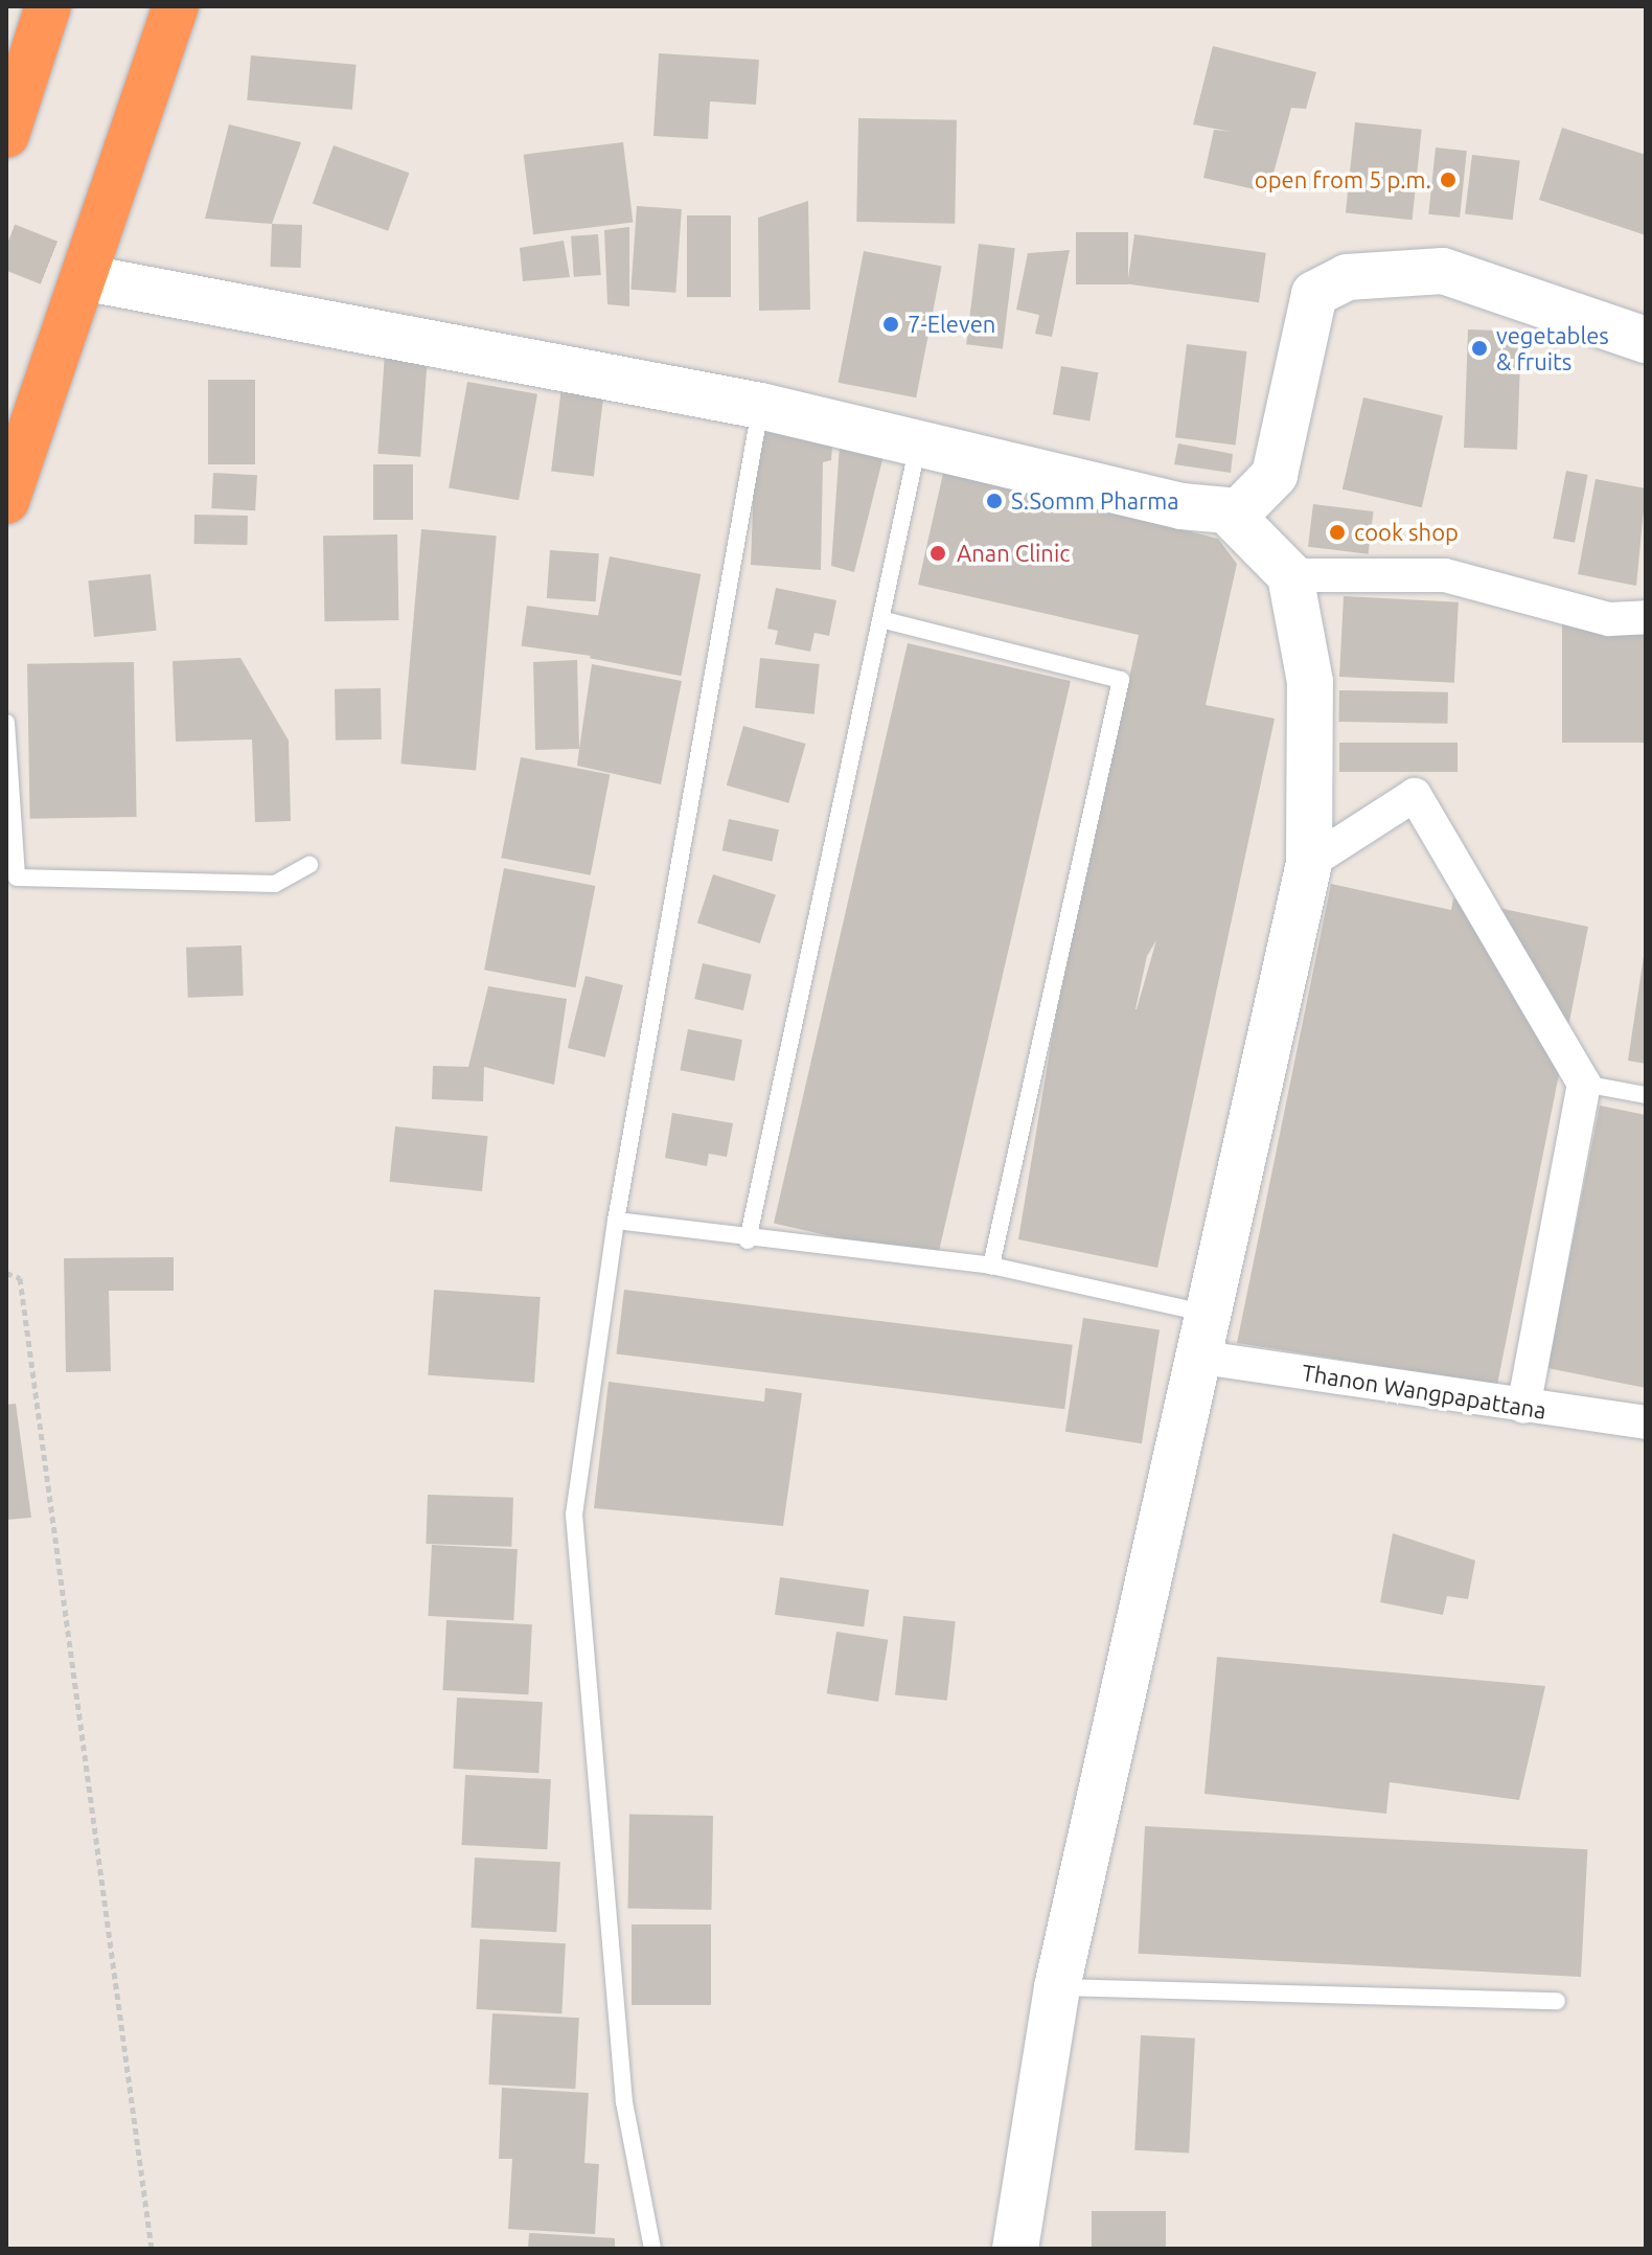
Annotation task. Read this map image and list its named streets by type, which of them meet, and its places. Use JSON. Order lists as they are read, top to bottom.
{
  "streets": {
    "street": ["Thanon Wangpapattana"]
  },
  "places": [
    "open from 5 p.m.",
    "7-Eleven",
    "vegetables & fruits",
    "S.Somm Pharma",
    "cook shop",
    "Anan Clinic"
  ]
}
